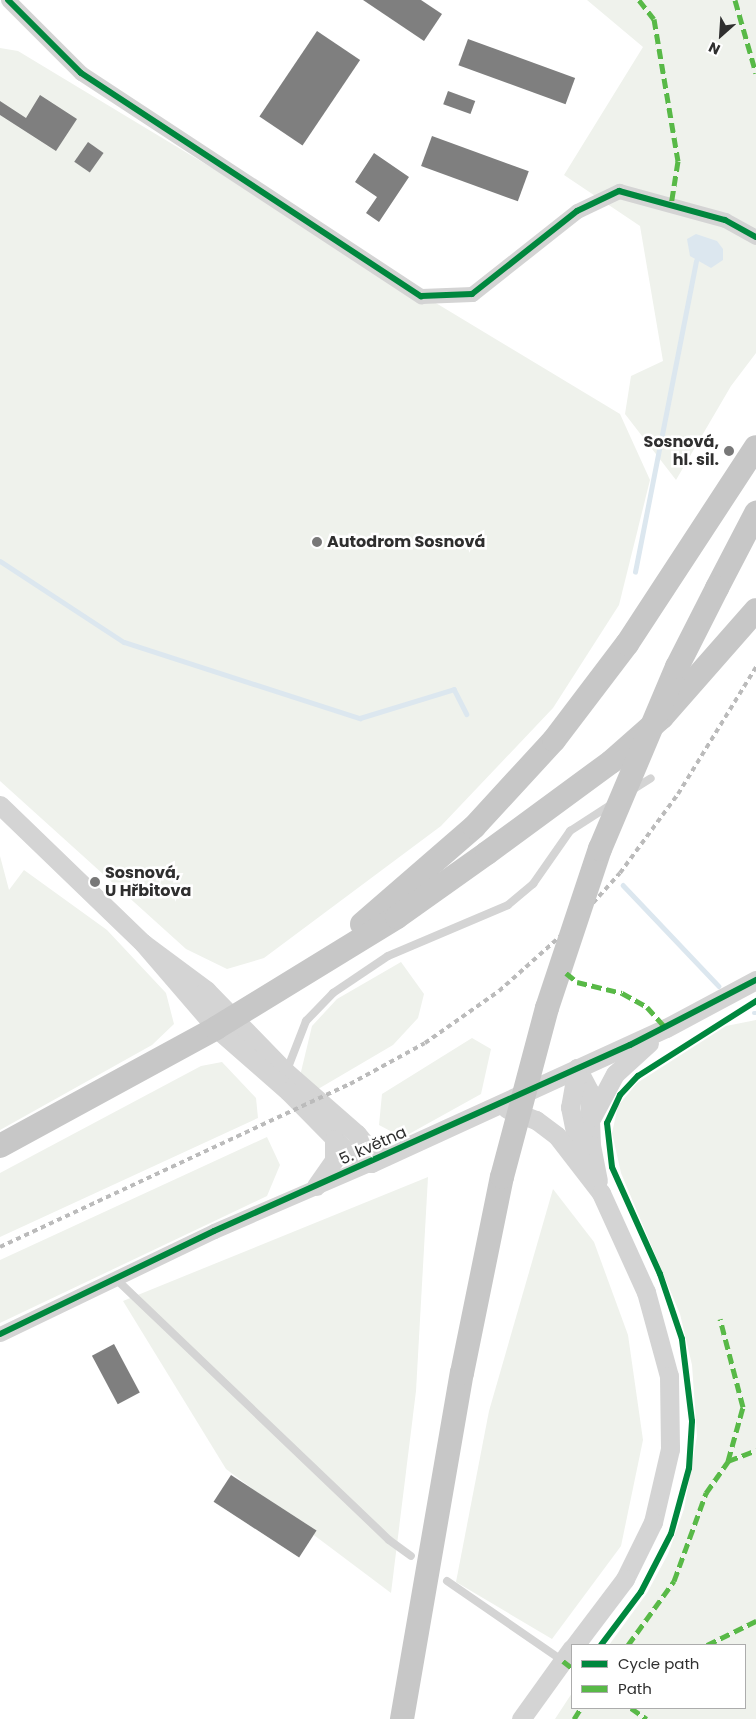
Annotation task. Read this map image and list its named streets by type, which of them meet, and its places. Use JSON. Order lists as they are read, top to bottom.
{
  "streets": {
    "street": ["5. května"]
  },
  "places": ["Sosnová, hl. sil.", "Autodrom Sosnová", "Sosnová, U Hřbitova"],
  "legend": ["Cycle path", "Path"],
  "north": "bottom left"
}
